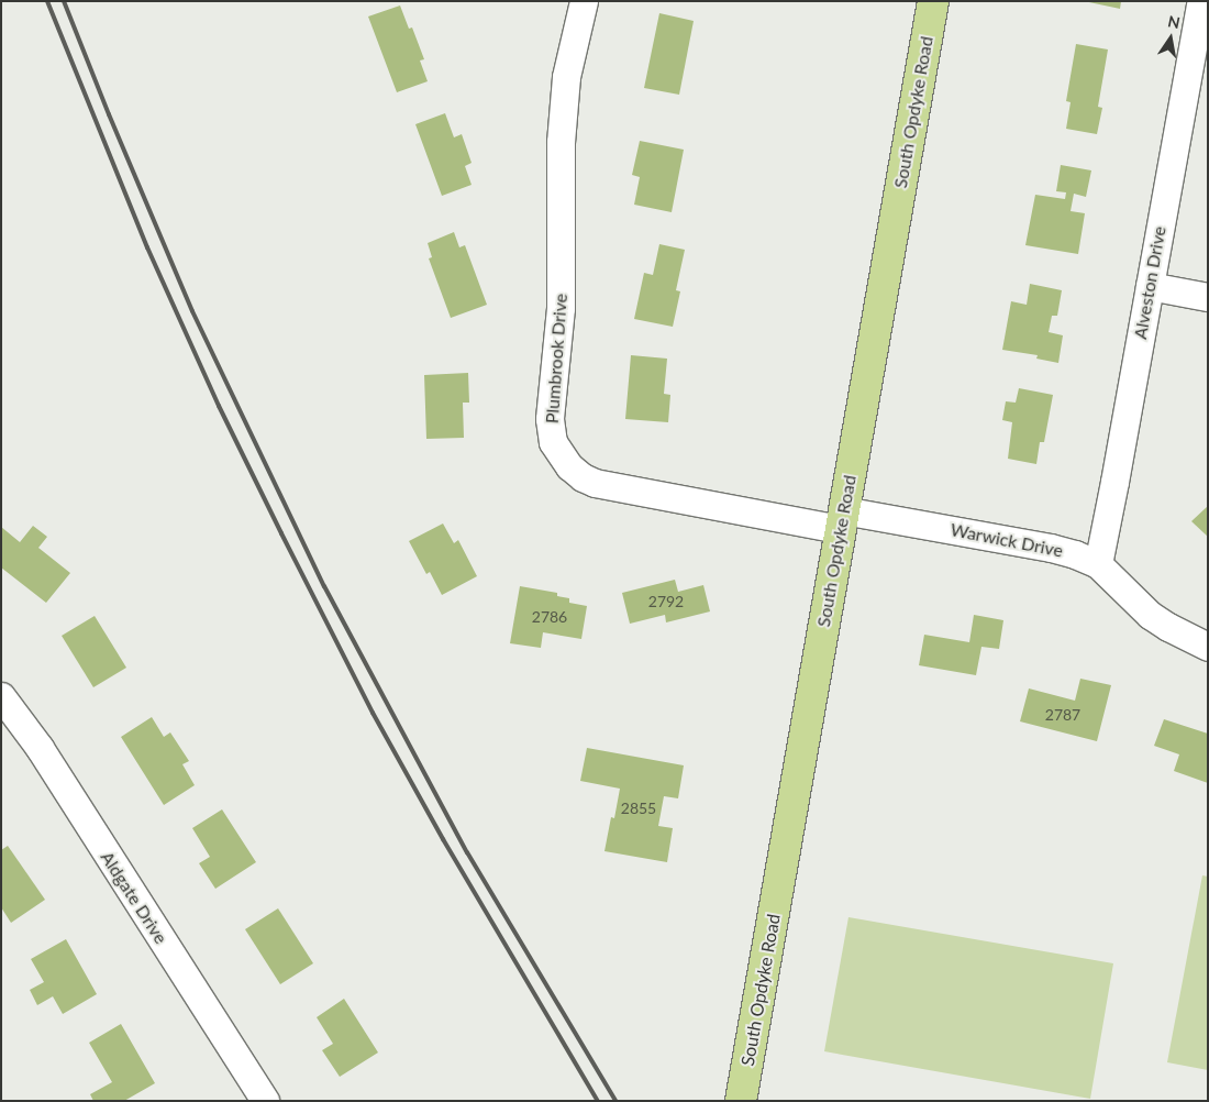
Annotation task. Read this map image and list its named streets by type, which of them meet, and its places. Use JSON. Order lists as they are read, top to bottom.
{
  "streets": {
    "main road": ["South Opdyke Road"],
    "street": [
      "Alveston Drive",
      "Plumbrook Drive",
      "Warwick Drive",
      "Aldgate Drive"
    ]
  },
  "crossings": [
    ["South Opdyke Road", "Plumbrook Drive"],
    ["South Opdyke Road", "Warwick Drive"],
    ["Alveston Drive", "Warwick Drive"],
    ["Plumbrook Drive", "Warwick Drive"]
  ],
  "house_numbers": [
    "2792",
    "2786",
    "2787",
    "2855"
  ],
  "north": "top"
}
